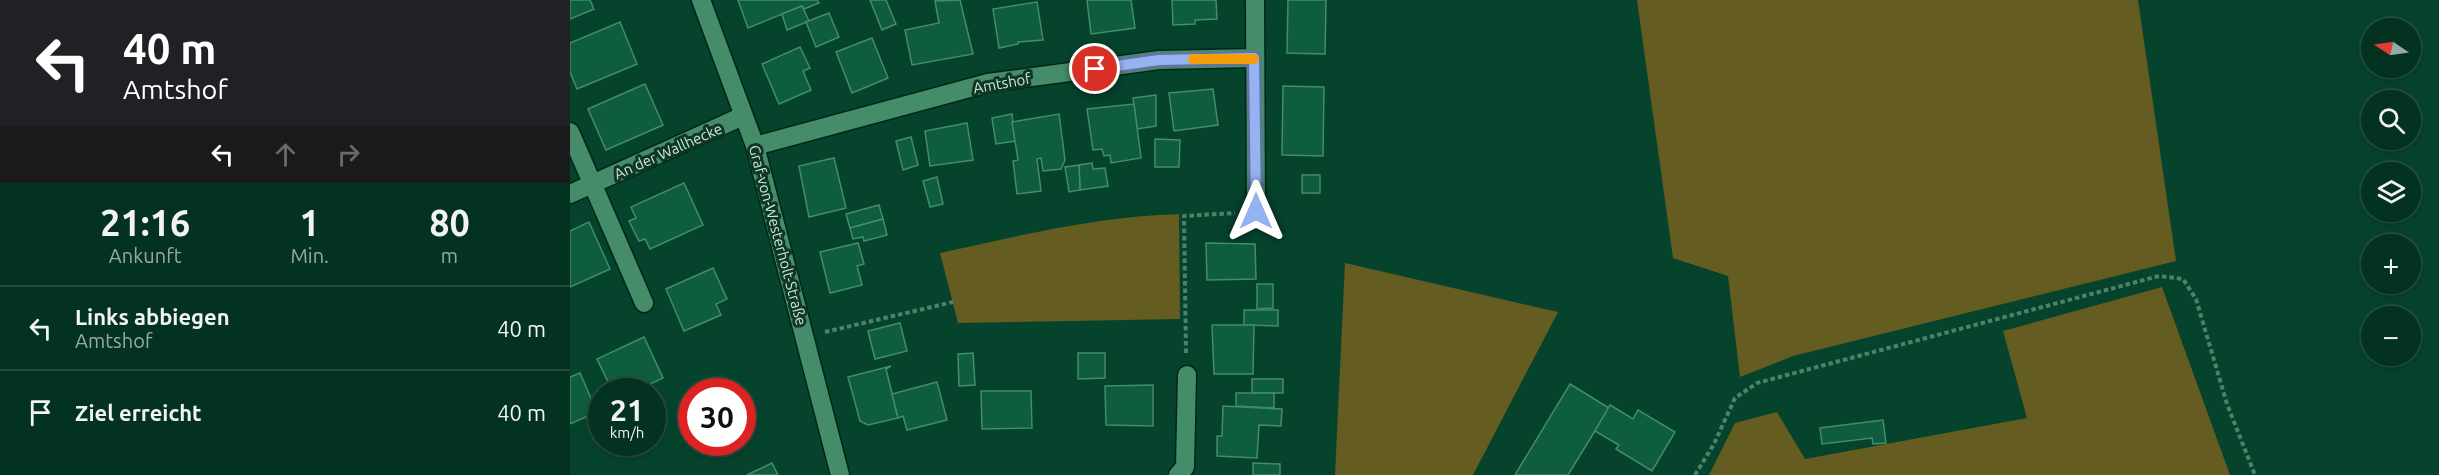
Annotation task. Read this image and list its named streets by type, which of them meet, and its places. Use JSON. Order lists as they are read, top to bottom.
{
  "streets": {
    "street": ["Amtshof", "An der Wallhecke", "Graf-von-Westerholt-Straße"]
  },
  "crossings": [
    ["Amtshof", "Graf-von-Westerholt-Straße"],
    ["An der Wallhecke", "Graf-von-Westerholt-Straße"]
  ],
  "north": "left",
  "page": {
    "turn": ["40 m", "Amtshof"],
    "map_buttons": ["+", "−"],
    "eta": [
      "21:16",
      "Ankunft",
      "1",
      "Min.",
      "80",
      "m"
    ],
    "list": [
      {
        "name": "Links abbiegen",
        "note": "Amtshof",
        "value": "40 m"
      },
      {
        "name": "Ziel erreicht",
        "value": "40 m"
      }
    ],
    "speed": "21 km/h",
    "limit": "30"
  }
}
